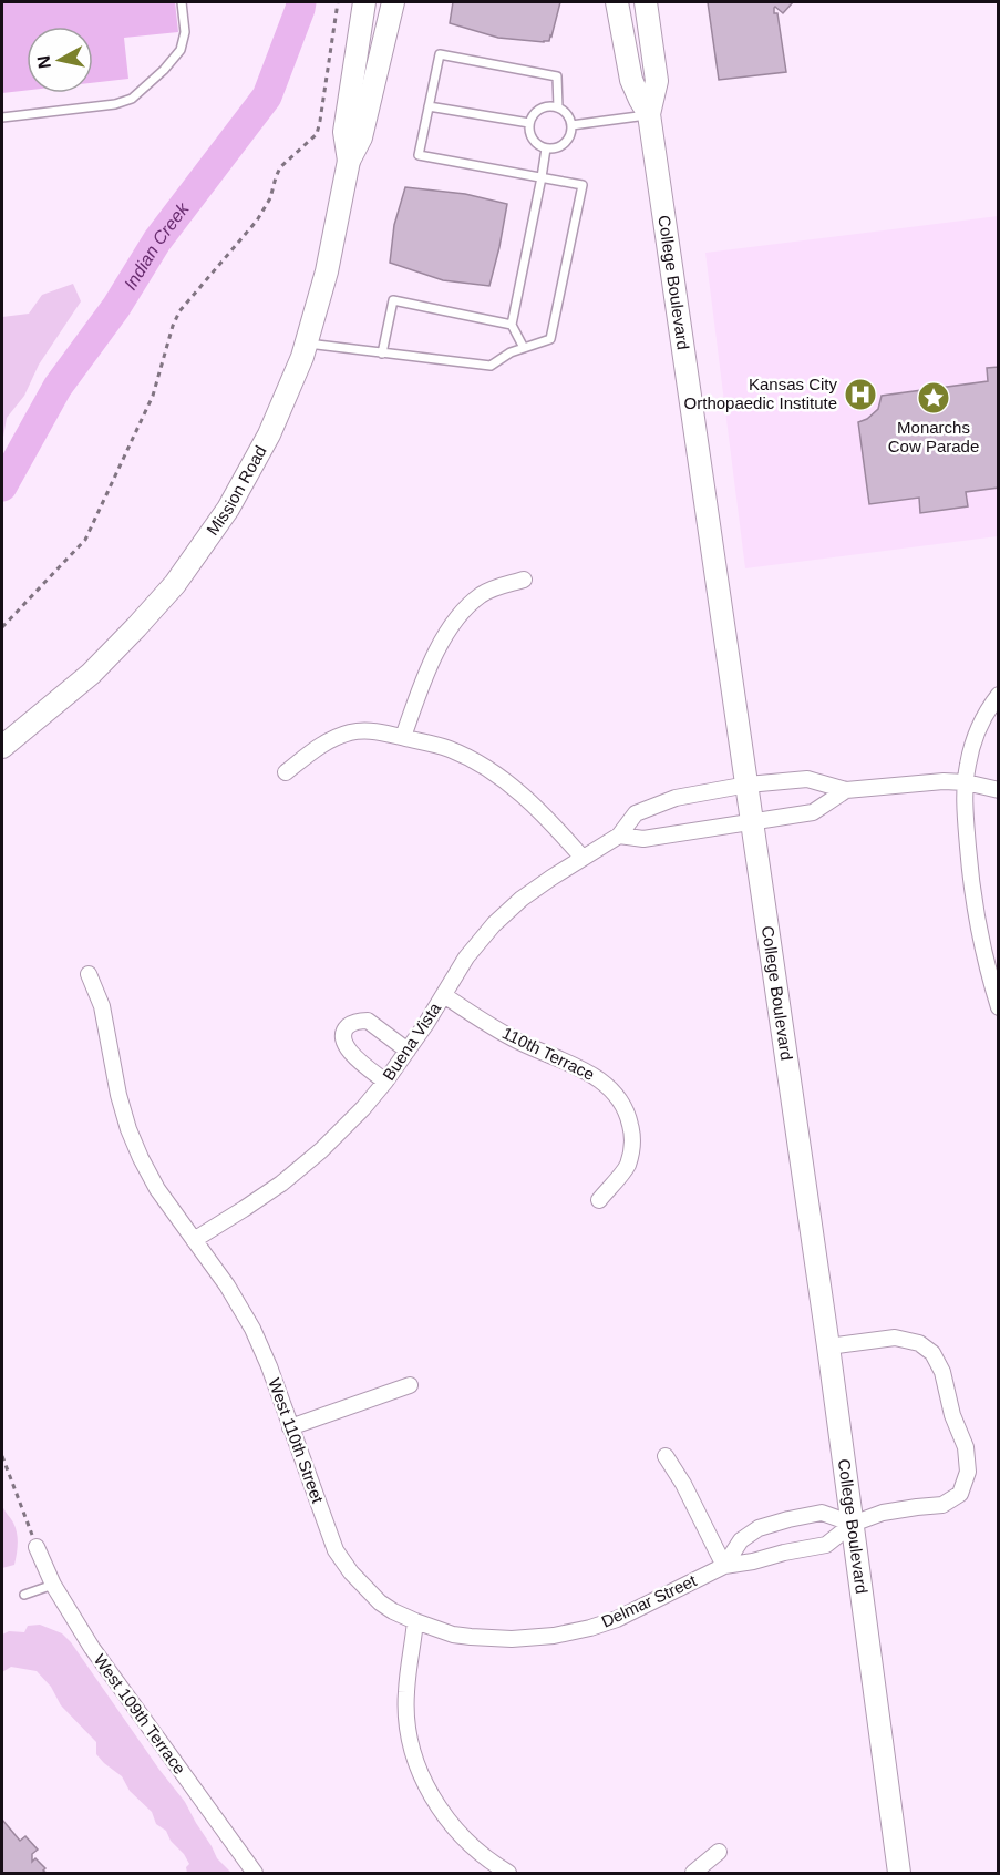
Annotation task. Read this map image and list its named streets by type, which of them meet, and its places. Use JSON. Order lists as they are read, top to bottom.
{
  "streets": {
    "main road": ["College Boulevard", "Mission Road"],
    "street": [
      "Buena Vista",
      "110th Terrace",
      "West 110th Street",
      "Delmar Street",
      "West 109th Terrace"
    ]
  },
  "crossings": [
    ["College Boulevard", "Buena Vista"],
    ["College Boulevard", "Delmar Street"],
    ["Buena Vista", "110th Terrace"],
    ["Buena Vista", "West 110th Street"],
    ["West 110th Street", "Delmar Street"]
  ],
  "water": ["Indian Creek"],
  "places": {
    "hospital": ["Kansas City Orthopaedic Institute"],
    "place": ["Monarchs Cow Parade"]
  },
  "north": "left"
}
